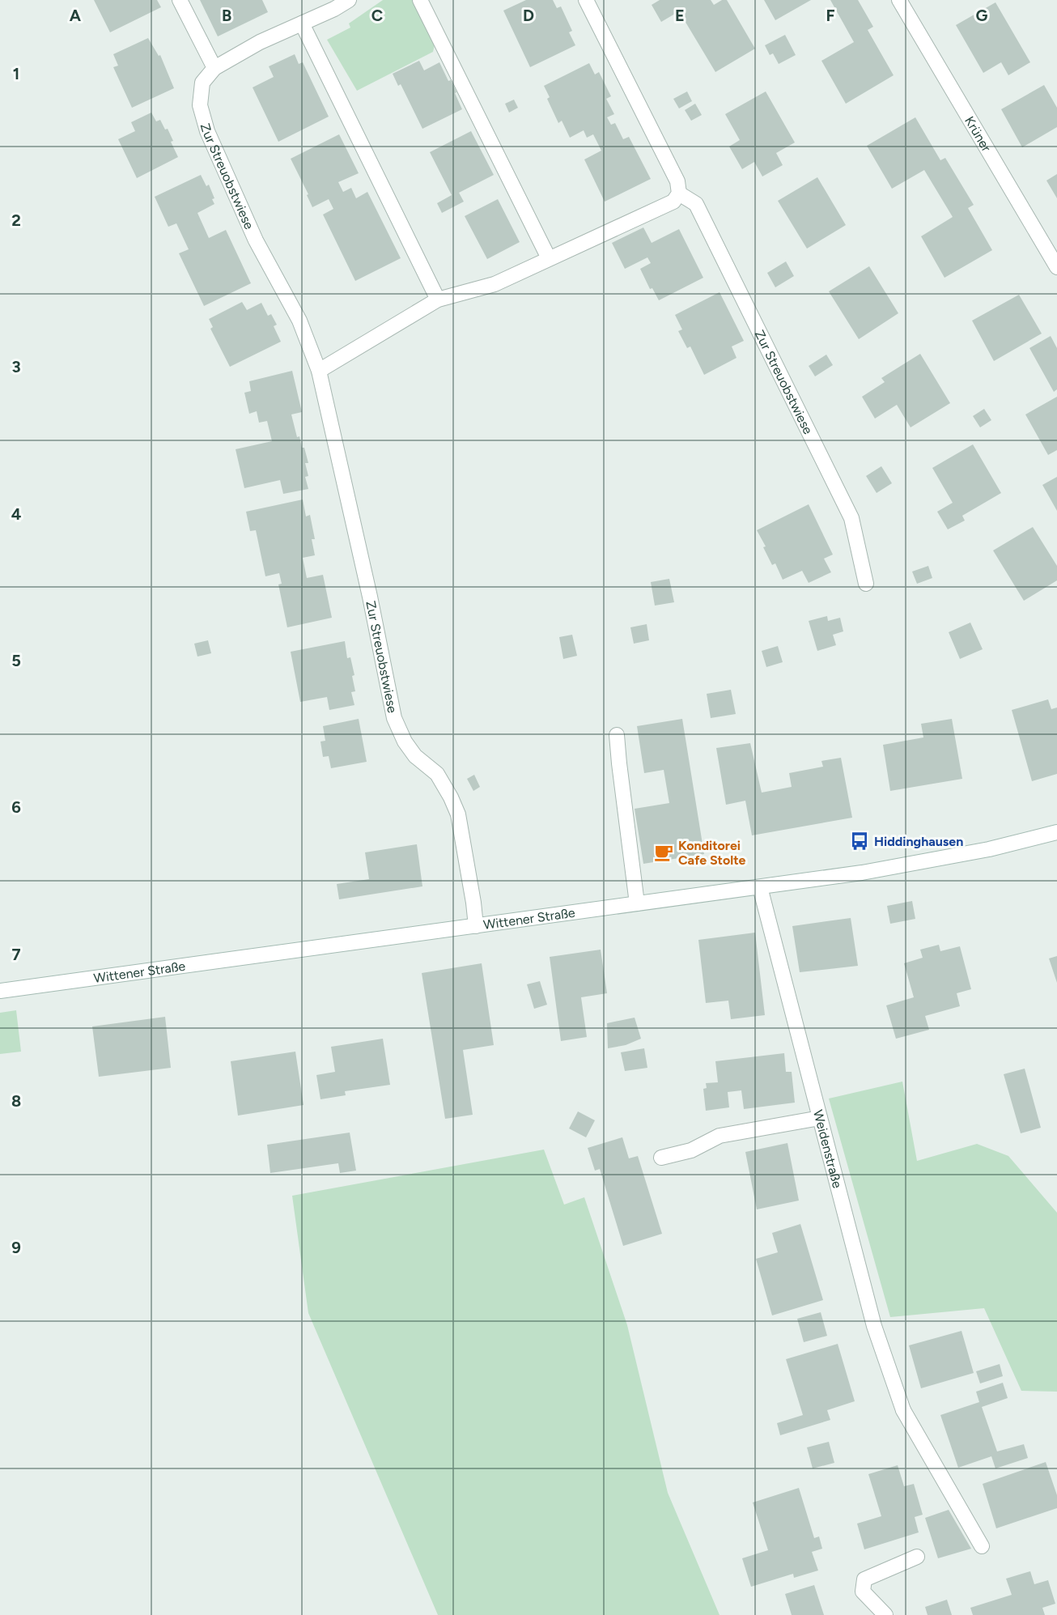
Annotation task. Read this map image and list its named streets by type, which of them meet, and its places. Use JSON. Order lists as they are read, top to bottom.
{
  "streets": {
    "street": [
      "Krüner",
      "Zur Streuobstwiese",
      "Wittener Straße",
      "Weidenstraße"
    ]
  },
  "crossings": [
    ["Zur Streuobstwiese", "Wittener Straße"],
    ["Wittener Straße", "Weidenstraße"]
  ],
  "places": {
    "bus stop": ["Hiddinghausen"],
    "cafe": ["Konditorei Cafe Stolte"]
  },
  "grid": {
    "columns": [
      "A",
      "B",
      "C",
      "D",
      "E",
      "F",
      "G"
    ],
    "rows": [
      "1",
      "2",
      "3",
      "4",
      "5",
      "6",
      "7",
      "8",
      "9"
    ]
  }
}
